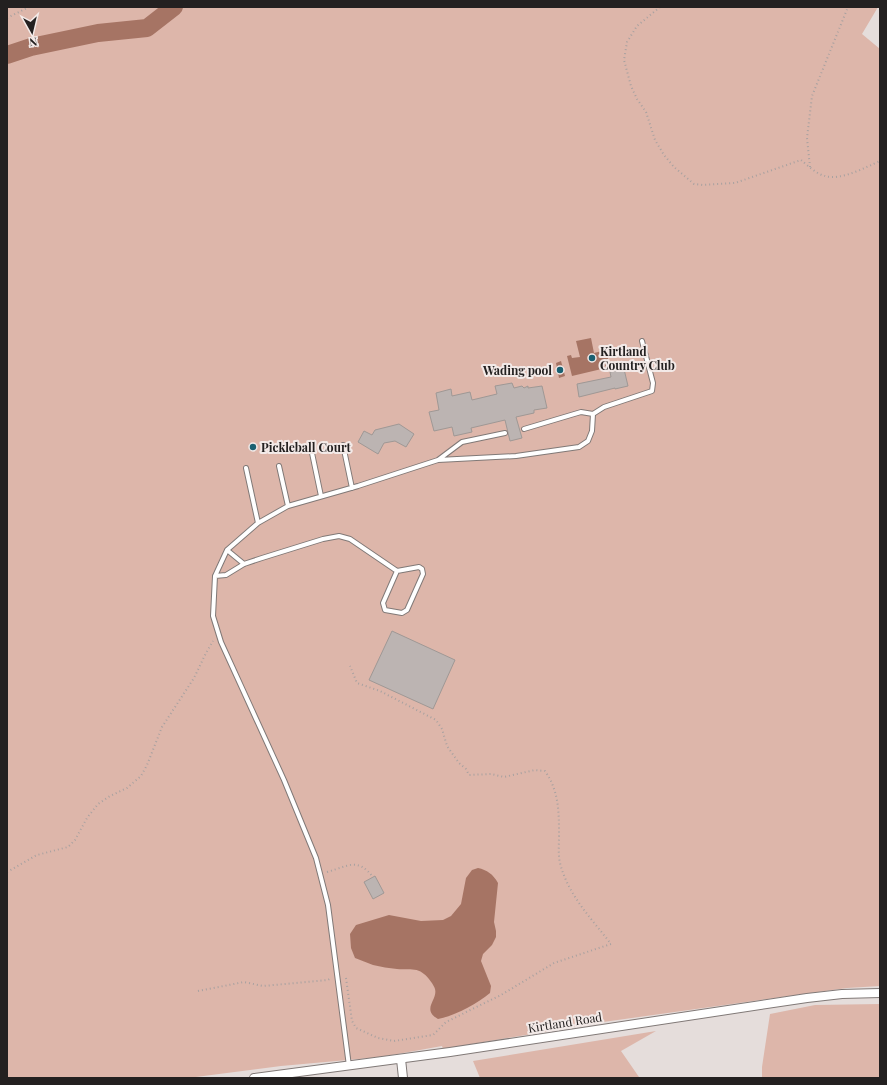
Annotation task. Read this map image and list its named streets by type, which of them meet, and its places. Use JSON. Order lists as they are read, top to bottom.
{
  "streets": {
    "street": ["Kirtland Road"]
  },
  "places": ["Kirtland Country Club", "Wading pool", "Pickleball Court"],
  "north": "bottom"
}
